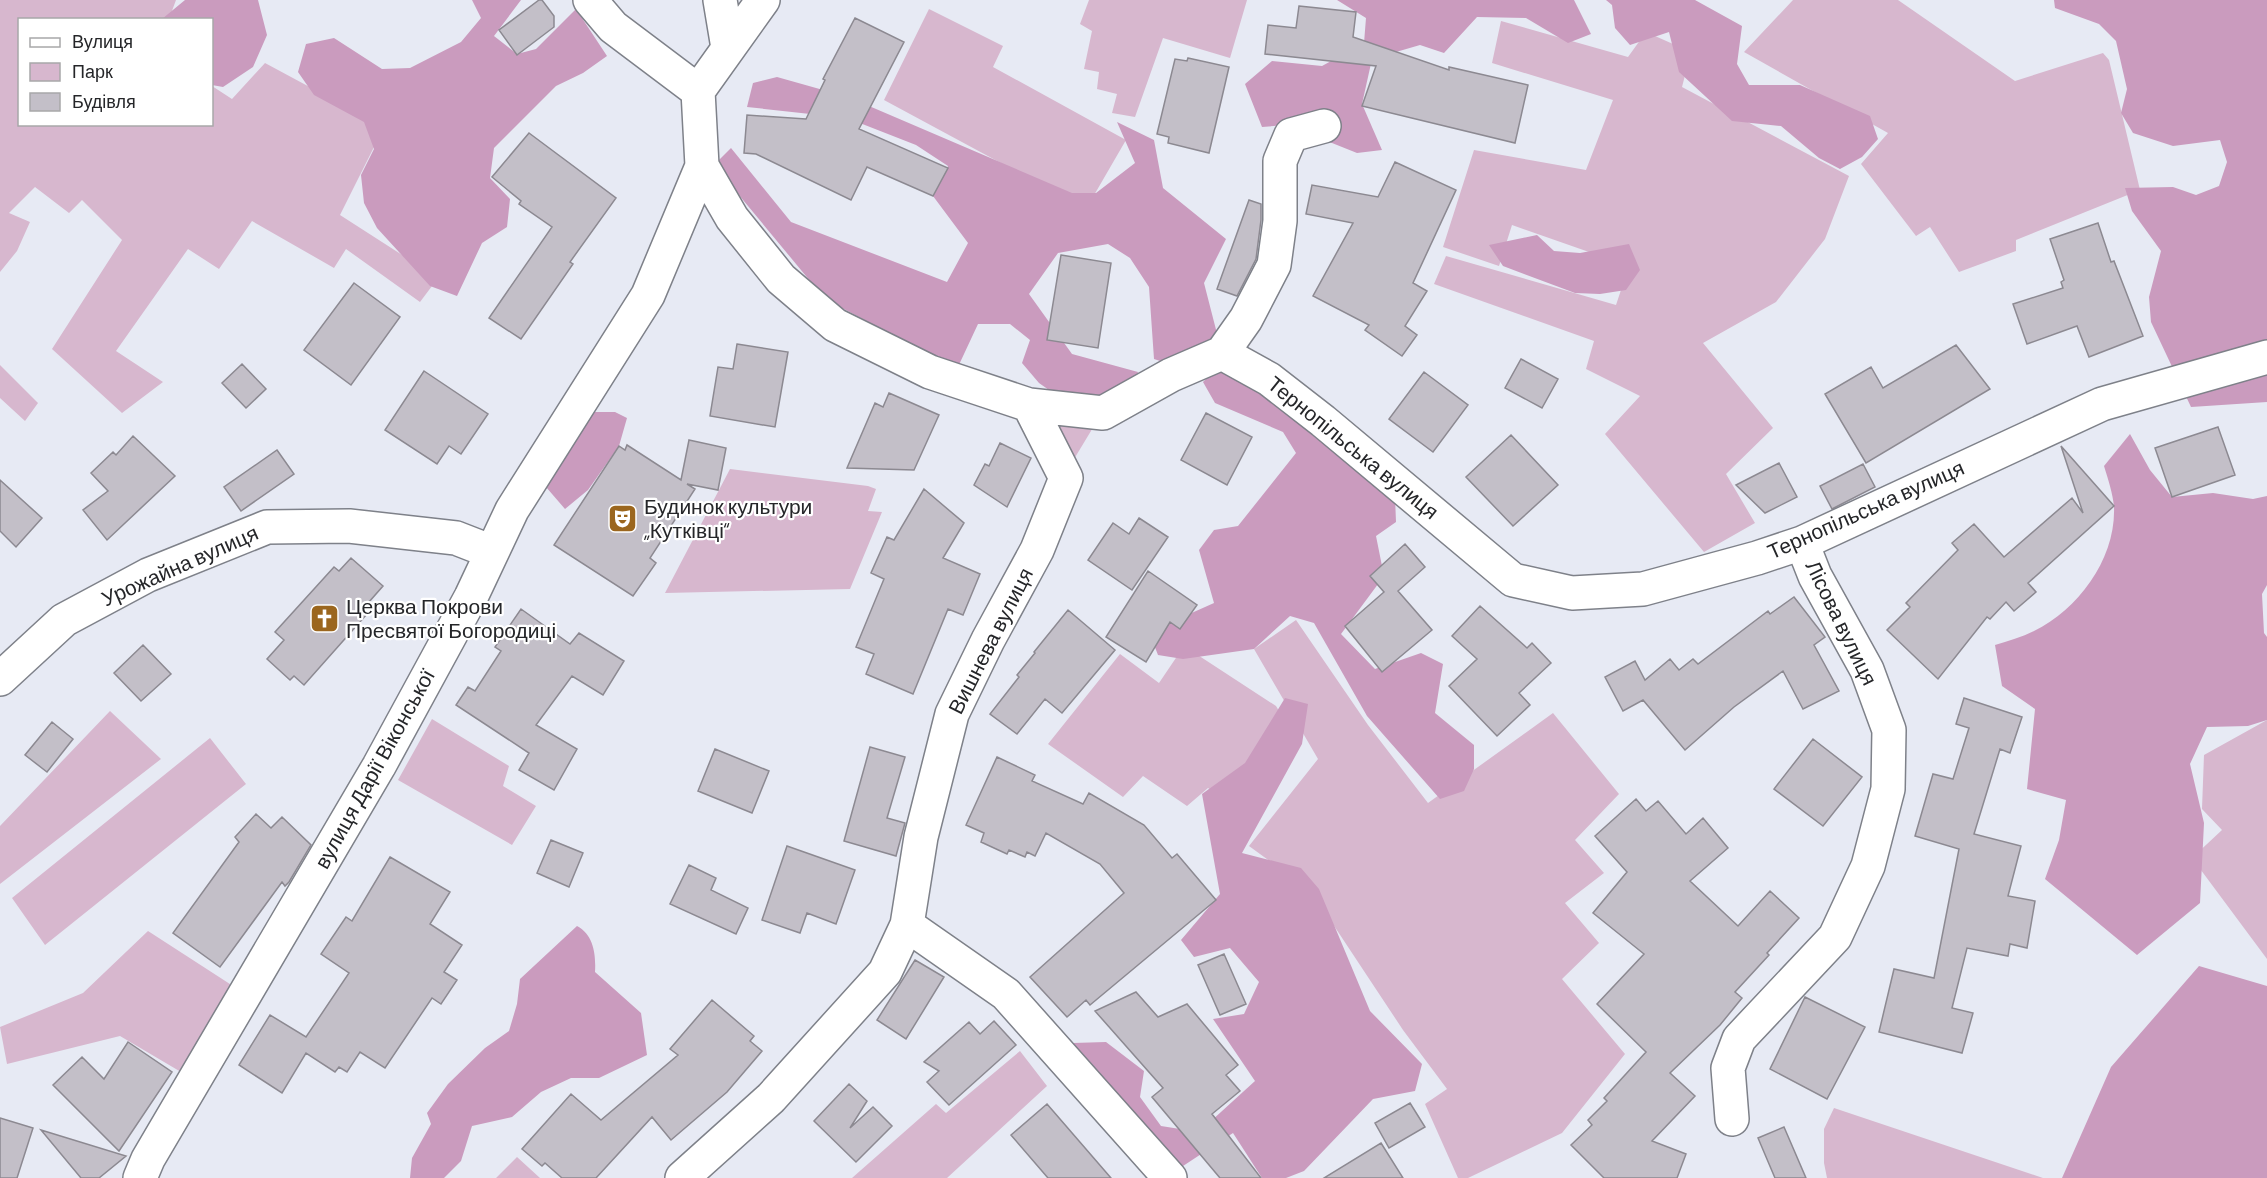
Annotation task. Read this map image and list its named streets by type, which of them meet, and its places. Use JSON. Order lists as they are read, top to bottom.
{
  "streets": {
    "street": [
      "Тернопільська вулиця",
      "Урожайна вулиця",
      "Лісова вулиця",
      "Вишнева вулиця",
      "вулиця Дарії Віконської"
    ]
  },
  "crossings": [
    ["Тернопільська вулиця", "Лісова вулиця"],
    ["Урожайна вулиця", "вулиця Дарії Віконської"]
  ],
  "places": {
    "theatre": ["Будинок культури „Кутківці“"],
    "church": ["Церква Покрови Пресвятої Богородиці"]
  },
  "legend": ["Вулиця", "Парк", "Будівля"]
}
